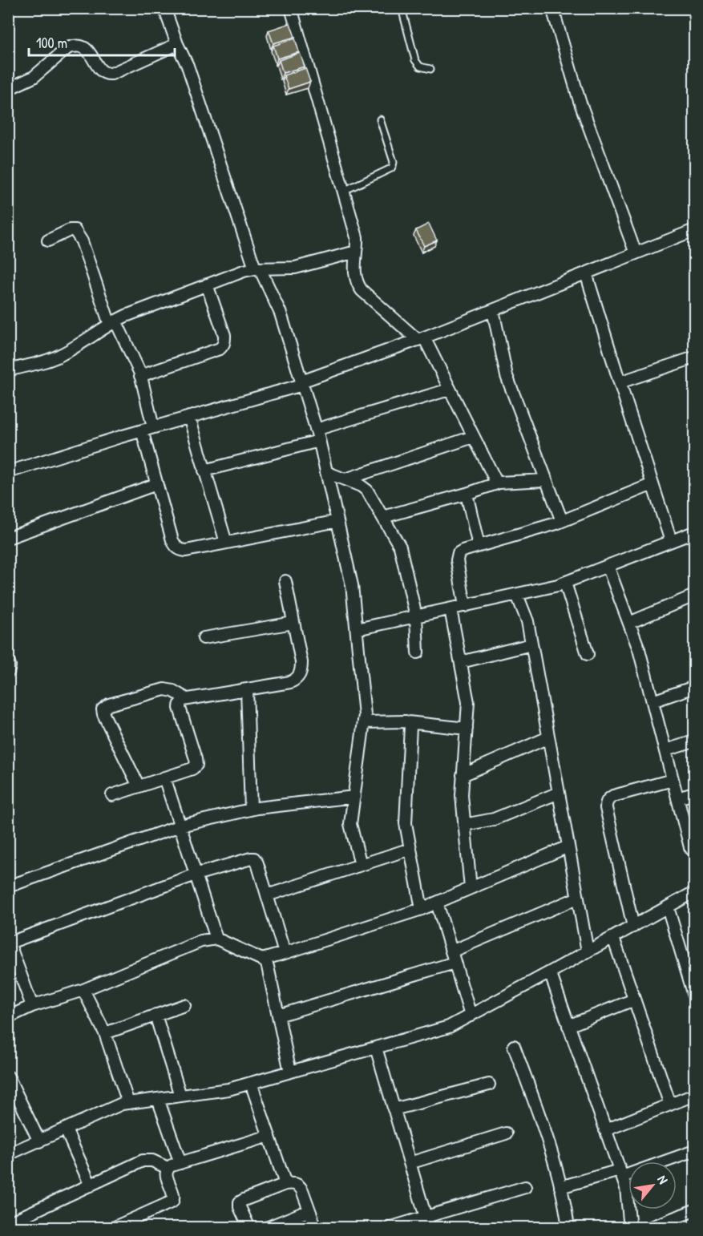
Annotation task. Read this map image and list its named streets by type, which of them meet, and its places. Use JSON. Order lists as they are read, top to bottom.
{
  "scale_bar": "100 m",
  "north": "top right"
}
